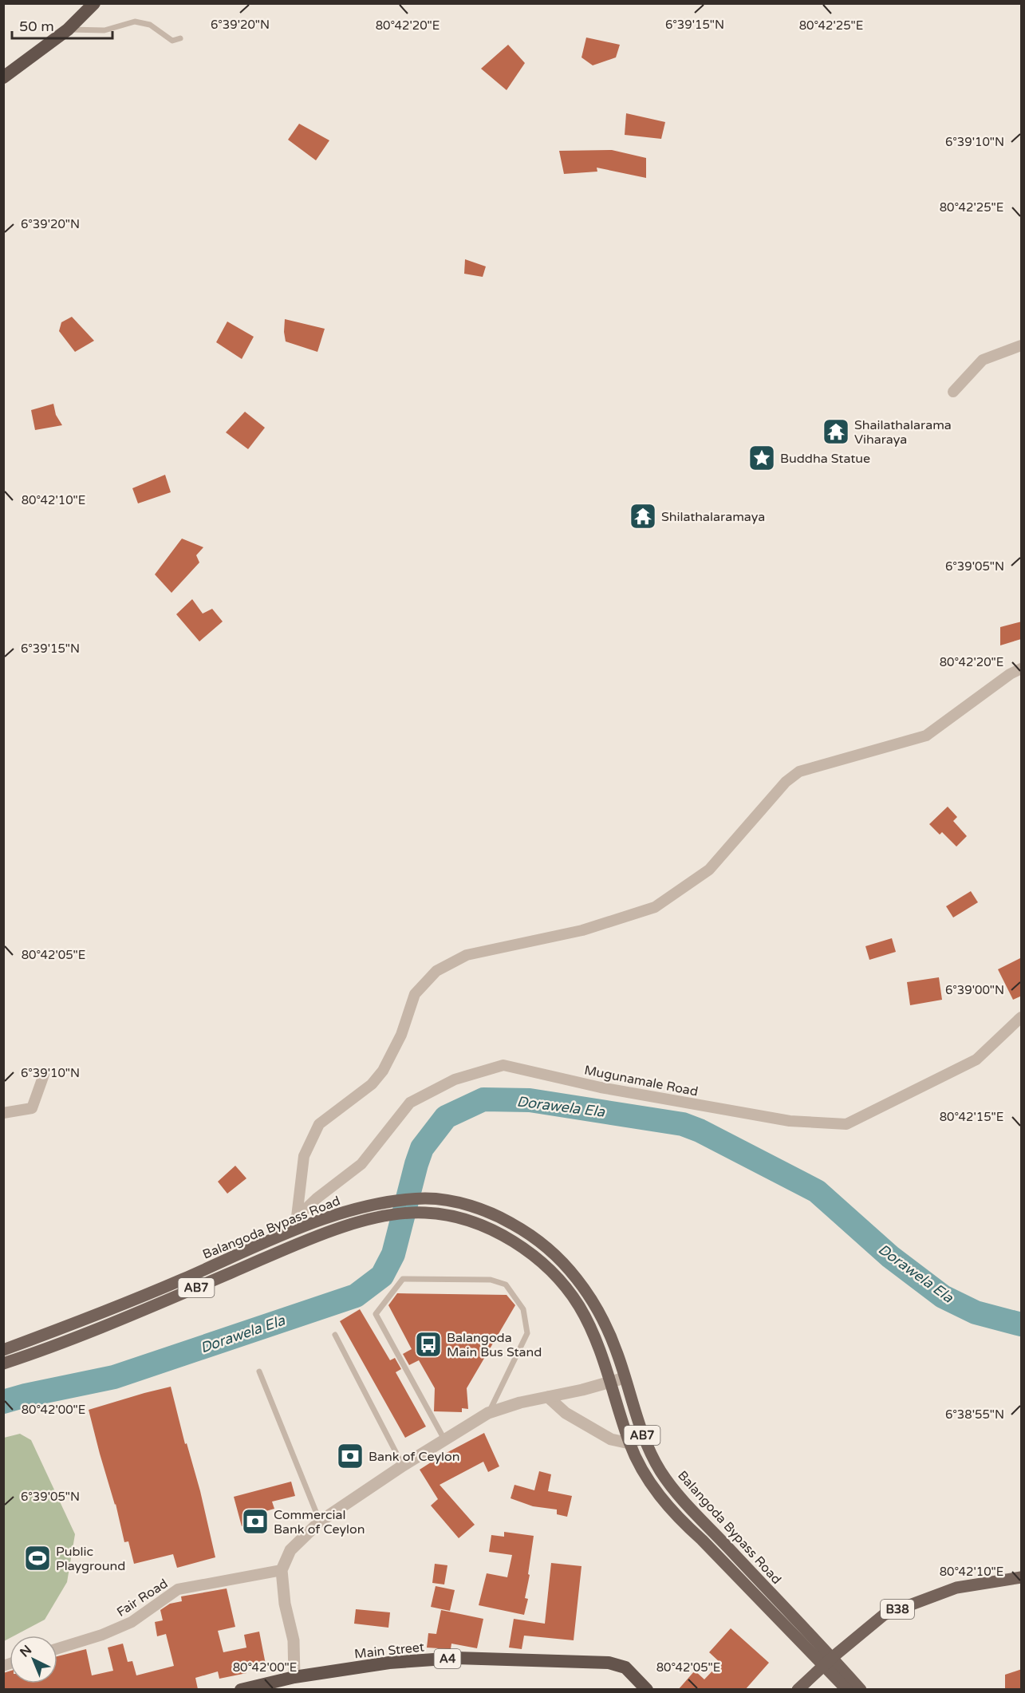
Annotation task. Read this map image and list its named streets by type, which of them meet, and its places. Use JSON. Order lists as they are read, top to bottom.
{
  "streets": {
    "highway": ["Main Street", "A4"],
    "main road": ["Balangoda Bypass Road", "AB7", "B38"],
    "street": ["Mugunamale Road", "Fair Road"]
  },
  "crossings": [
    ["Mugunamale Road", "Balangoda Bypass Road"],
    ["Balangoda Bypass Road", "B38"]
  ],
  "water": ["Dorawela Ela"],
  "places": {
    "temple": ["Shailathalarama Viharaya", "Shilathalaramaya"],
    "place": ["Buddha Statue"],
    "bus stop": ["Balangoda Main Bus Stand"],
    "bank": ["Bank of Ceylon", "Commercial Bank of Ceylon"],
    "sports": ["Public Playground"]
  },
  "scale_bar": "50 m",
  "north": "top left",
  "coordinates": [
    "6°39'20\"N",
    "6°39'15\"N",
    "80°42'20\"E",
    "80°42'25\"E",
    "6°39'10\"N",
    "80°42'10\"E",
    "6°39'05\"N",
    "80°42'05\"E",
    "6°39'00\"N",
    "80°42'15\"E",
    "80°42'00\"E",
    "6°38'55\"N"
  ]
}
